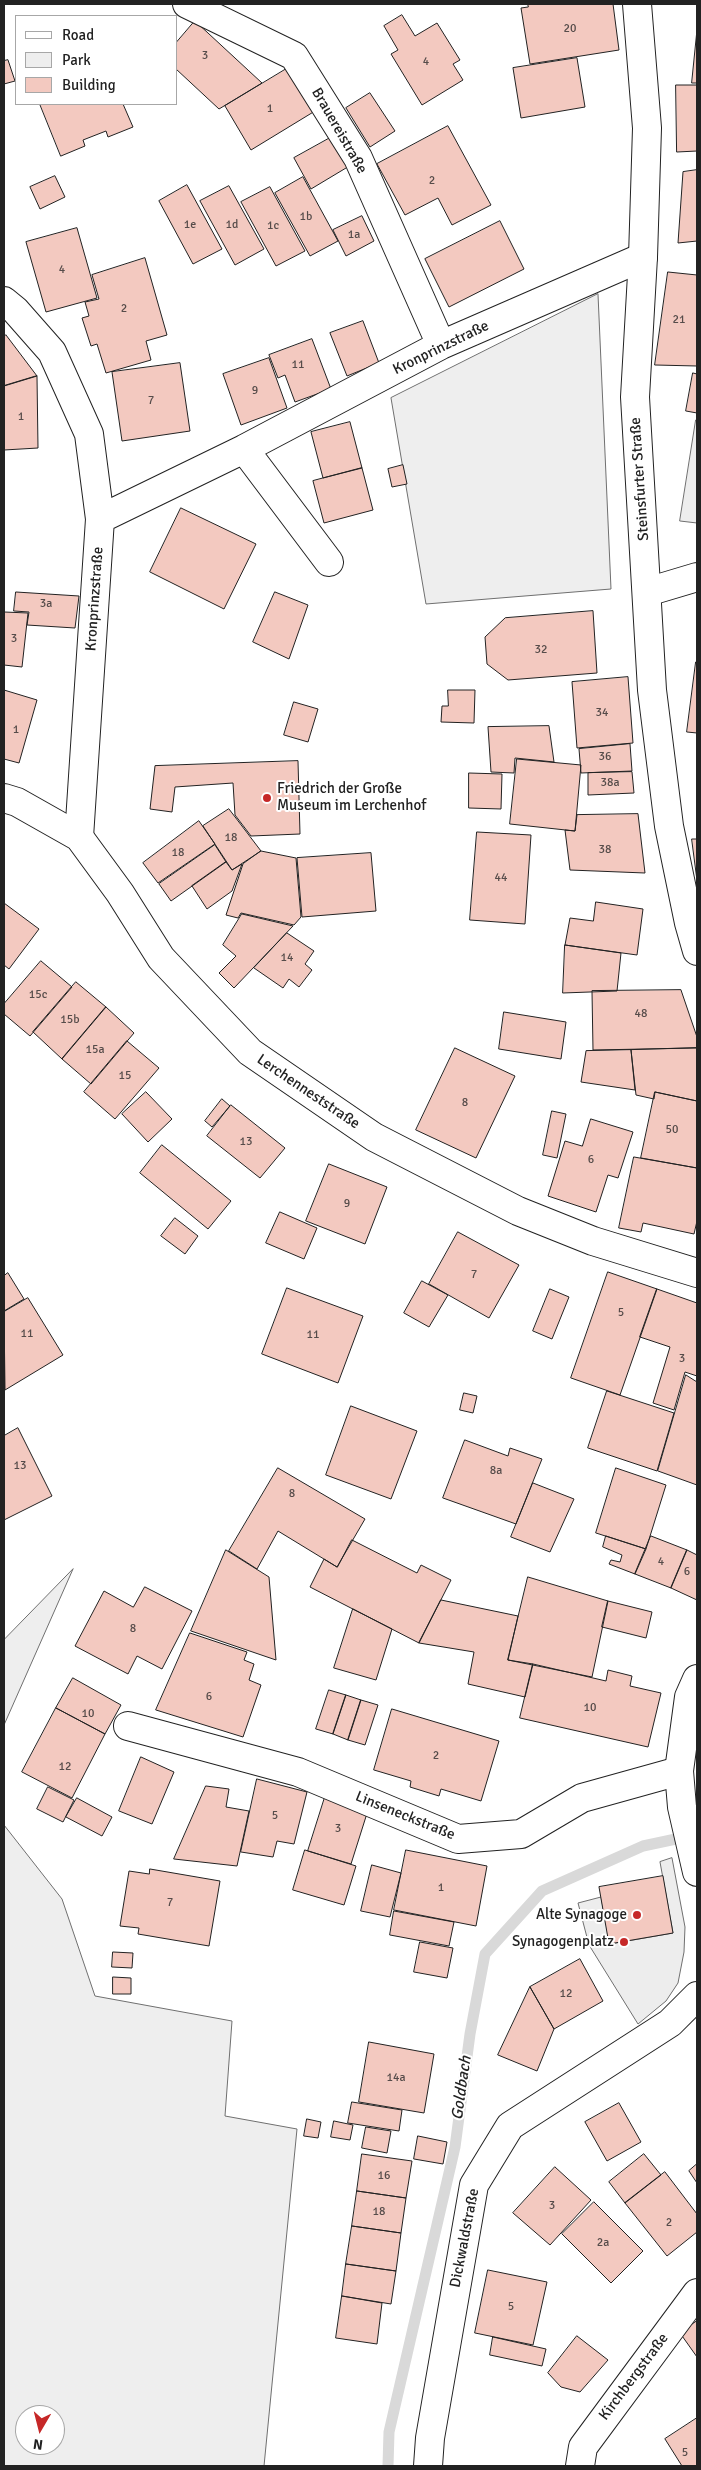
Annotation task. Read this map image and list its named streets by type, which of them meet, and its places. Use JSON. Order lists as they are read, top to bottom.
{
  "streets": {
    "street": [
      "Brauereistraße",
      "Kronprinzstraße",
      "Steinsfurter Straße",
      "Lerchenneststraße",
      "Linseneckstraße",
      "Dickwaldstraße",
      "Kirchbergstraße"
    ]
  },
  "crossings": [
    ["Brauereistraße", "Kronprinzstraße"],
    ["Kronprinzstraße", "Steinsfurter Straße"],
    ["Kronprinzstraße", "Lerchenneststraße"]
  ],
  "water": ["Goldbach"],
  "places": ["Friedrich der Große Museum im Lerchenhof", "Alte Synagoge", "Synagogenplatz"],
  "house_numbers": [
    "20",
    "3",
    "4",
    "1",
    "2",
    "1b",
    "1e",
    "1d",
    "1c",
    "1a",
    "4",
    "2",
    "21",
    "11",
    "9",
    "7",
    "1",
    "3a",
    "3",
    "32",
    "34",
    "1",
    "36",
    "38a",
    "18",
    "38",
    "18",
    "44",
    "14",
    "15c",
    "48",
    "15b",
    "15a",
    "15",
    "8",
    "50",
    "13",
    "6",
    "9",
    "7",
    "5",
    "11",
    "11",
    "3",
    "13",
    "8a",
    "8",
    "4",
    "6",
    "8",
    "6",
    "10",
    "10",
    "2",
    "12",
    "5",
    "3",
    "1",
    "7",
    "12",
    "14a",
    "16",
    "3",
    "18",
    "2",
    "2a",
    "5",
    "5"
  ],
  "legend": ["Road", "Park", "Building"],
  "north": "bottom"
}
